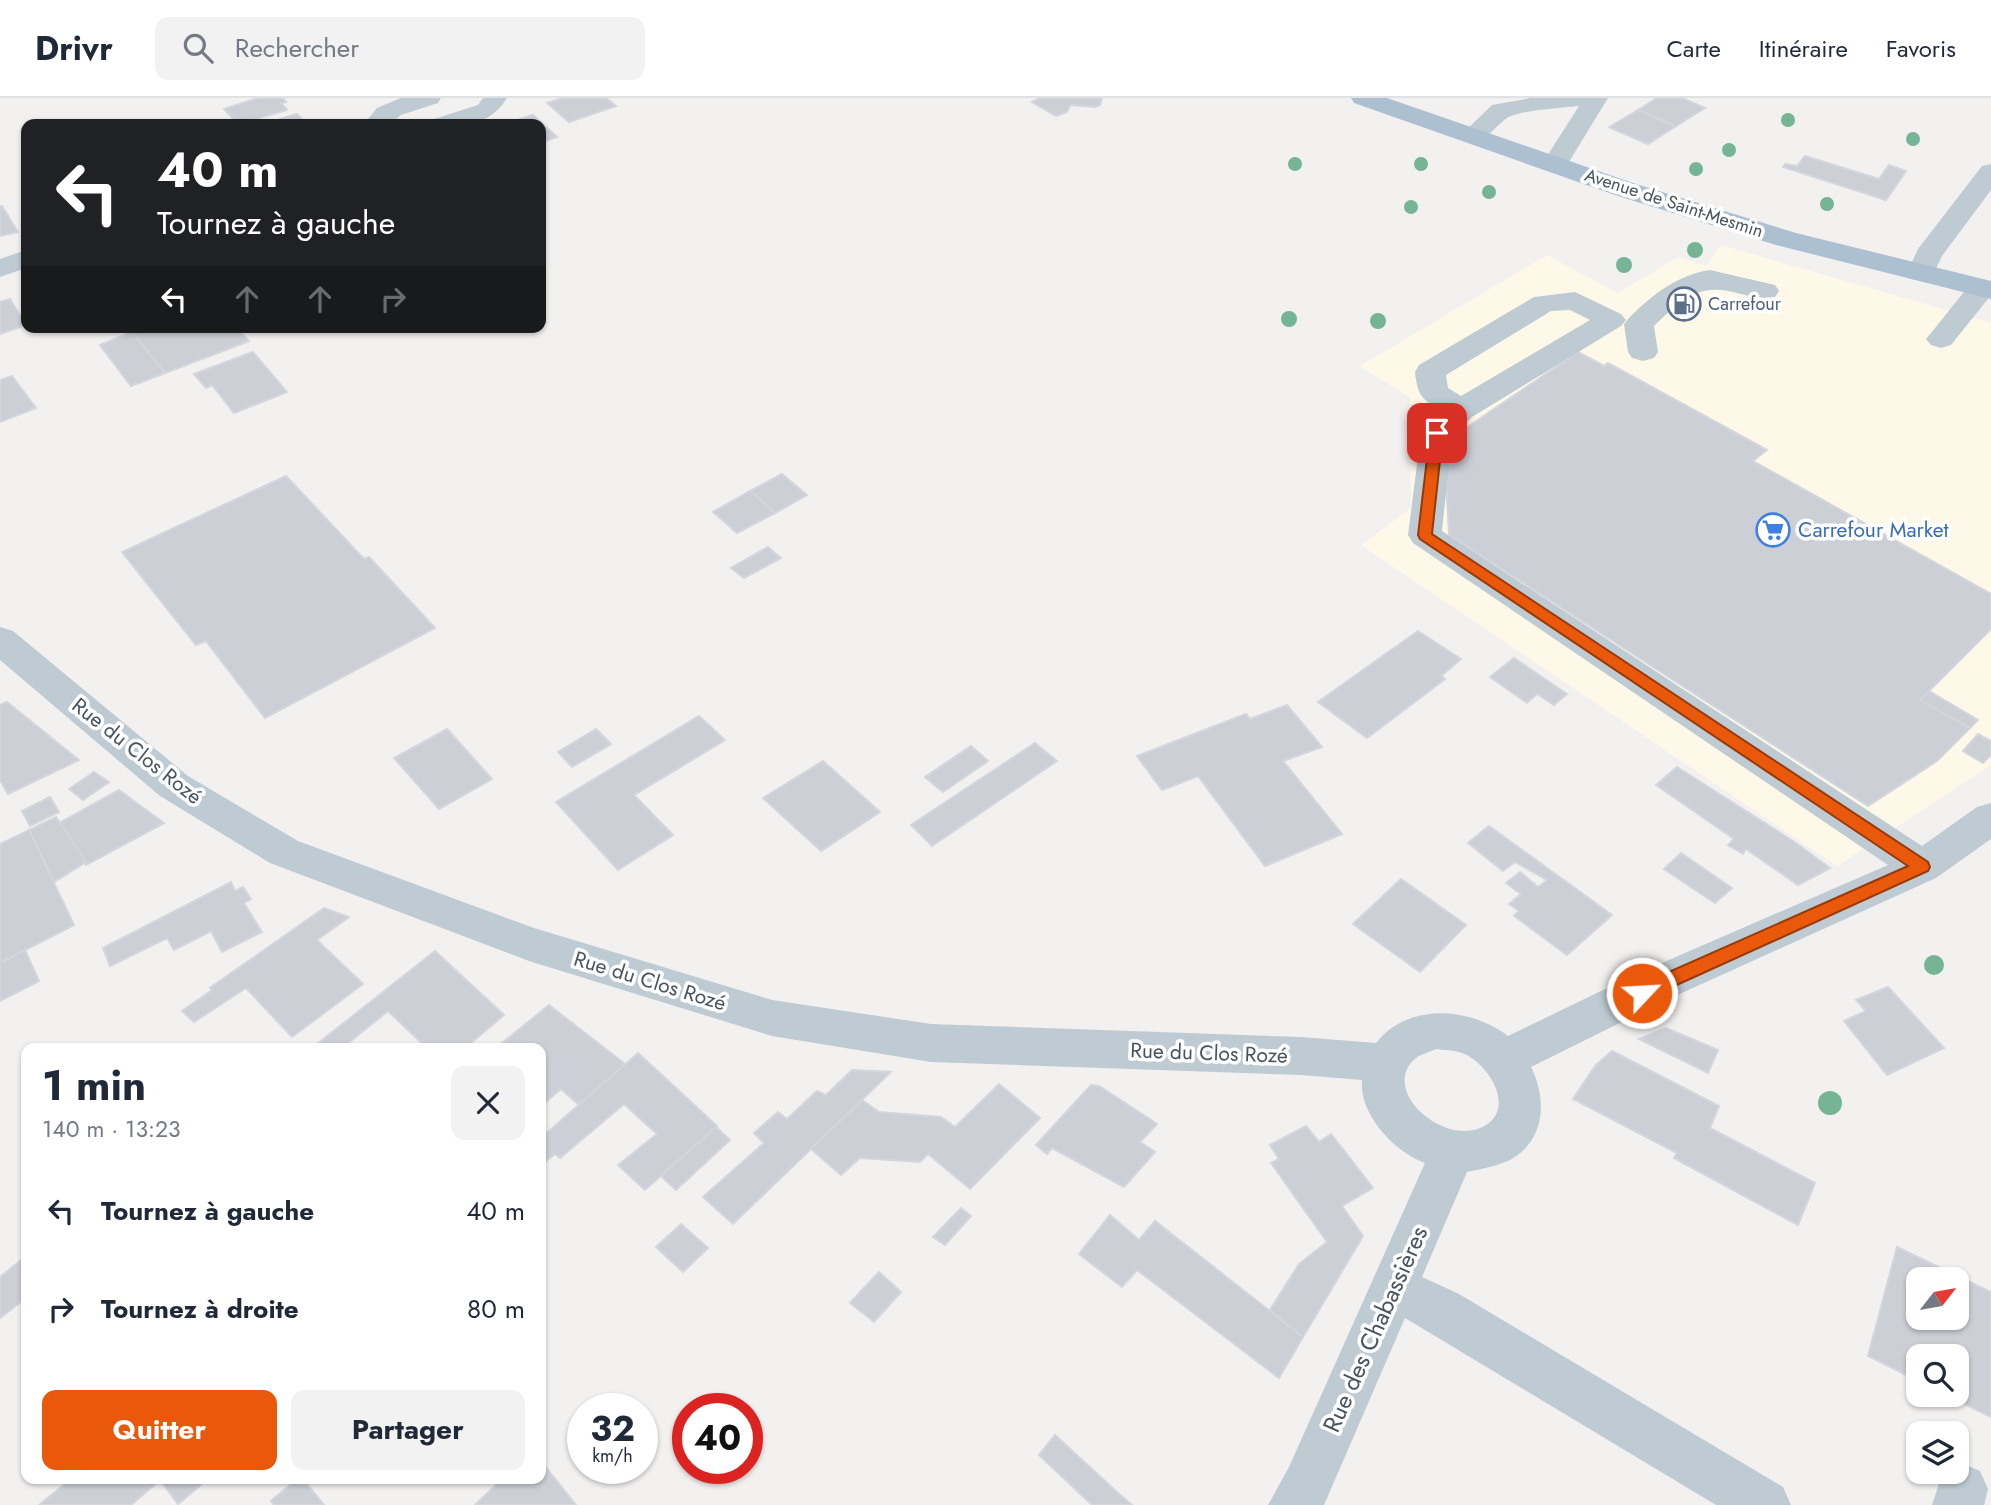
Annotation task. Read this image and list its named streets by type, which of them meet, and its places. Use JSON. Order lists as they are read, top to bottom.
{
  "streets": {
    "main road": ["Avenue de Saint-Mesmin"],
    "street": ["Rue du Clos Rozé", "Rue des Chabassières"]
  },
  "crossings": [
    ["Rue du Clos Rozé", "Rue des Chabassières"]
  ],
  "places": {
    "fuel station": ["Carrefour"],
    "supermarket": ["Carrefour Market"]
  },
  "north": "top right",
  "page": {
    "header": "Drivr",
    "search": "Rechercher",
    "nav": ["Carte", "Itinéraire", "Favoris"],
    "turn": ["40 m", "Tournez à gauche"],
    "heading": ["1 min", "140 m · 13:23"],
    "list": [
      {
        "name": "Tournez à gauche",
        "value": "40 m"
      },
      {
        "name": "Tournez à droite",
        "value": "80 m"
      }
    ],
    "buttons": ["Quitter", "Partager"],
    "speed": "32 km/h",
    "limit": "40"
  }
}
